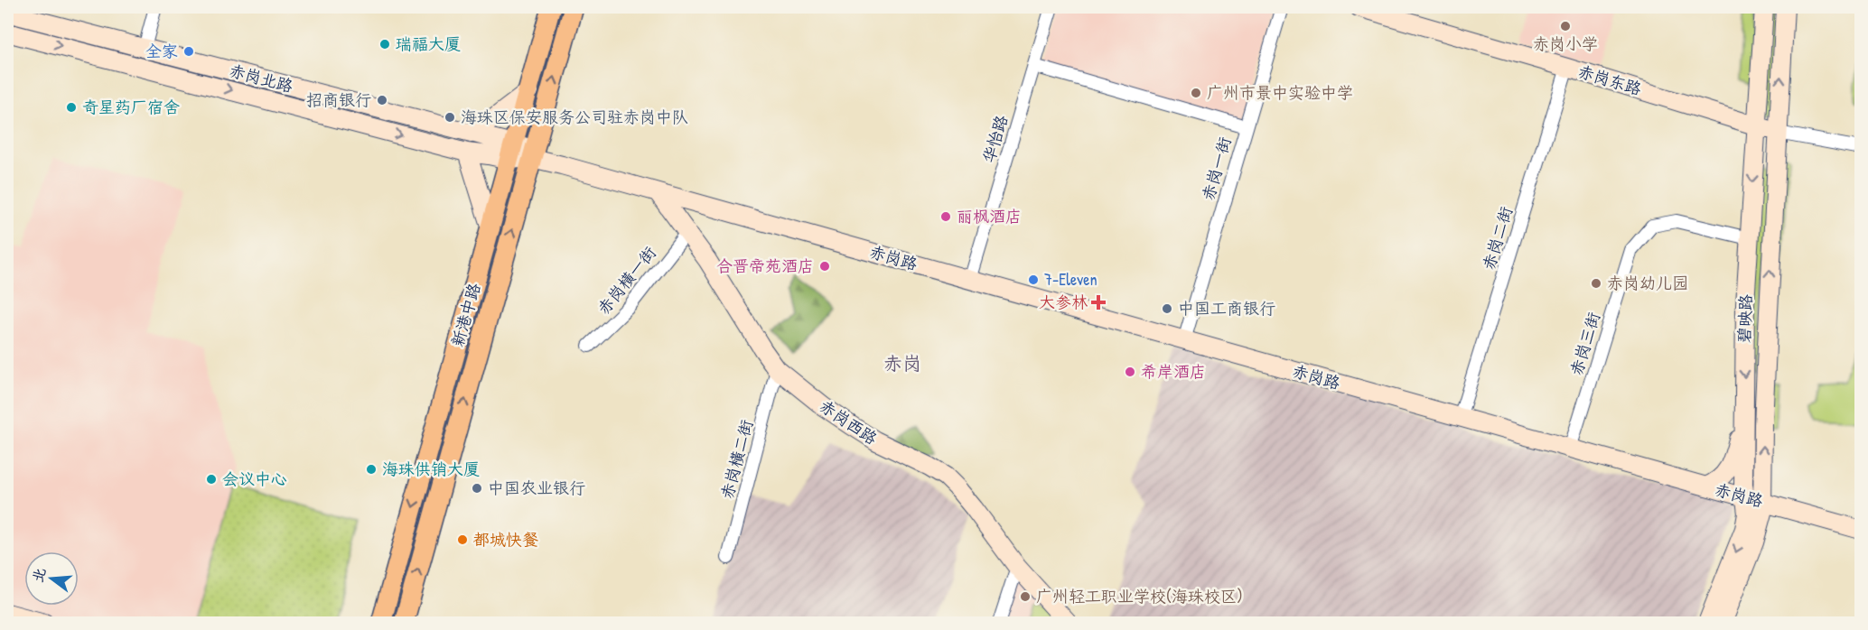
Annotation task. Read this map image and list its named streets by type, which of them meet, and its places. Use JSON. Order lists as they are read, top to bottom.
{
  "streets": {
    "main road": [
      "赤岗北路",
      "赤岗东路",
      "赤岗路",
      "新港中路",
      "碧映路",
      "赤岗西路"
    ],
    "street": [
      "华怡路",
      "赤岗一街",
      "赤岗二街",
      "赤岗横一街",
      "赤岗三街",
      "赤岗横二街"
    ]
  },
  "crossings": [
    ["赤岗北路", "赤岗路"],
    ["赤岗北路", "新港中路"],
    ["赤岗东路", "赤岗二街"],
    ["赤岗东路", "碧映路"],
    ["华怡路", "赤岗路"],
    ["赤岗一街", "赤岗路"],
    ["赤岗二街", "赤岗路"],
    ["赤岗路", "新港中路"],
    ["赤岗路", "碧映路"],
    ["赤岗路", "赤岗三街"],
    ["赤岗路", "赤岗西路"],
    ["赤岗横一街", "赤岗西路"],
    ["碧映路", "赤岗三街"],
    ["赤岗西路", "赤岗横二街"]
  ],
  "districts": ["赤岗"],
  "places": {
    "other": [
      "赤岗小学",
      "瑞福大厦",
      "全家",
      "广州市景中实验中学",
      "招商银行",
      "奇星药厂宿舍",
      "海珠区保安服务公司驻赤岗中队",
      "丽枫酒店",
      "合晋帝苑酒店",
      "7-Eleven",
      "赤岗幼儿园",
      "中国工商银行",
      "希岸酒店",
      "海珠供销大厦",
      "会议中心",
      "中国农业银行",
      "都城快餐",
      "广州轻工职业学校(海珠校区)"
    ],
    "health": ["大参林"]
  },
  "north": "left"
}
